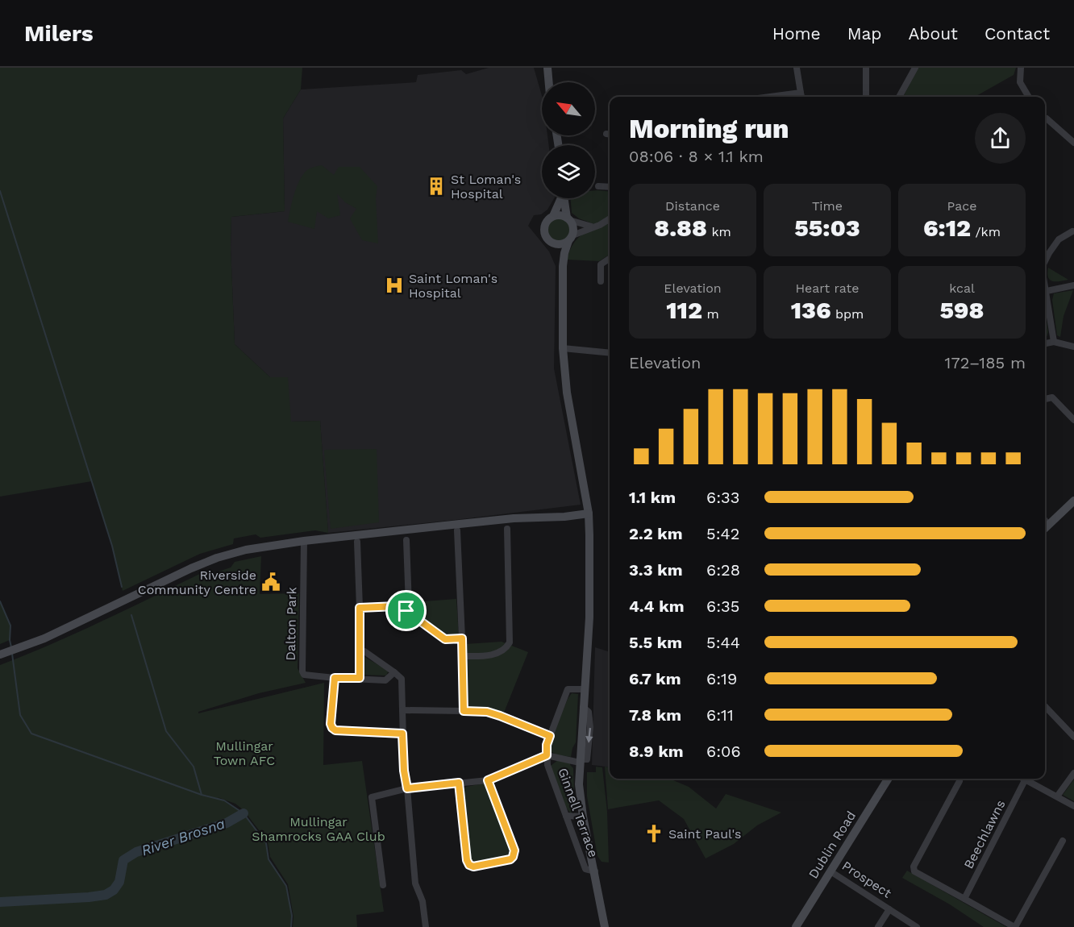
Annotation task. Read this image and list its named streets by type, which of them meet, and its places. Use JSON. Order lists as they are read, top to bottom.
{
  "streets": {
    "street": [
      "Dalton Park",
      "Ginnell Terrace",
      "Beechlawns",
      "Dublin Road",
      "Prospect"
    ]
  },
  "crossings": [
    ["Dublin Road", "Prospect"]
  ],
  "water": ["River Brosna"],
  "parks": ["Mullingar Town AFC", "Mullingar Shamrocks GAA Club"],
  "places": {
    "building": ["St Loman's Hospital"],
    "hospital": ["Saint Loman's Hospital"],
    "public building": ["Riverside Community Centre"],
    "church": ["Saint Paul's"]
  },
  "north": "top left",
  "page": {
    "header": "Milers",
    "nav": [
      "Home",
      "Map",
      "About",
      "Contact"
    ],
    "heading": ["Morning run", "08:06 · 8 × 1.1 km"],
    "stats": [
      ["Distance", "8.88 km"],
      ["Time", "55:03"],
      ["Pace", "6:12 /km"],
      ["Elevation", "112 m"],
      ["Heart rate", "136 bpm"],
      ["kcal", "598"]
    ],
    "chart": ["Elevation", "172–185 m"],
    "list": [
      {
        "name": "1.1 km",
        "note": "6:33"
      },
      {
        "name": "2.2 km",
        "note": "5:42"
      },
      {
        "name": "3.3 km",
        "note": "6:28"
      },
      {
        "name": "4.4 km",
        "note": "6:35"
      },
      {
        "name": "5.5 km",
        "note": "5:44"
      },
      {
        "name": "6.7 km",
        "note": "6:19"
      },
      {
        "name": "7.8 km",
        "note": "6:11"
      },
      {
        "name": "8.9 km",
        "note": "6:06"
      }
    ]
  }
}
